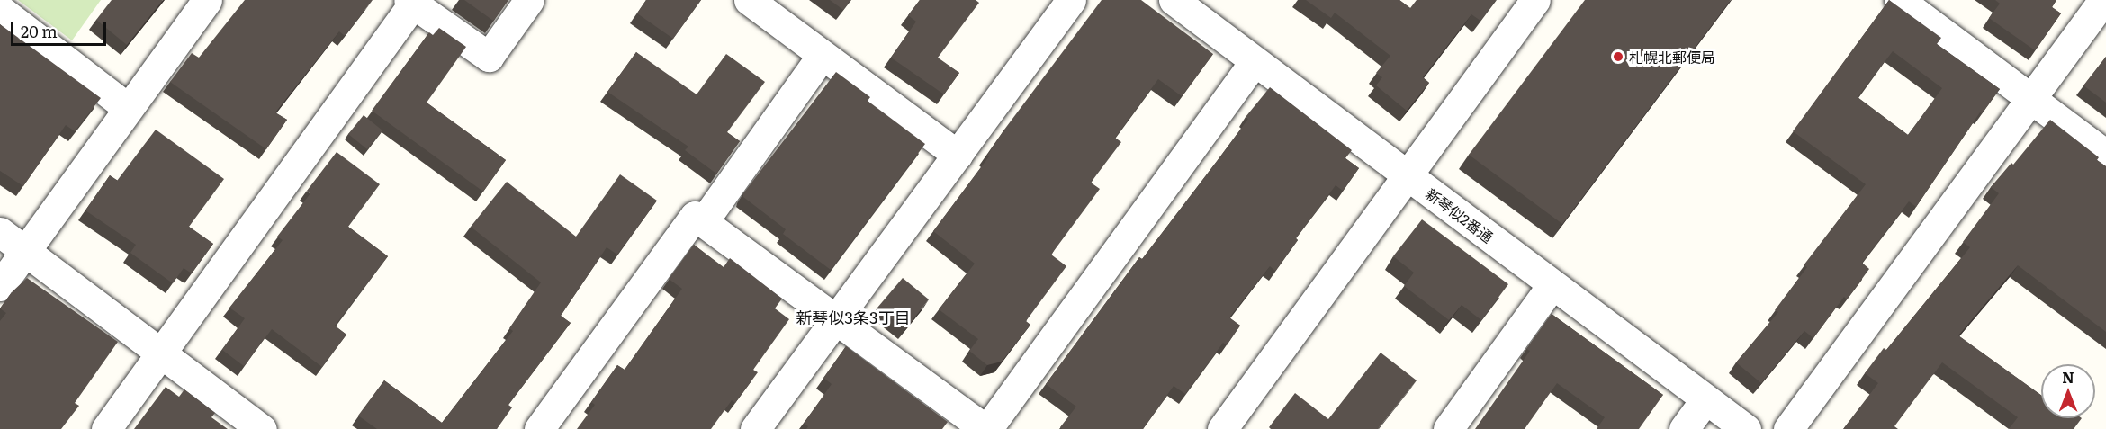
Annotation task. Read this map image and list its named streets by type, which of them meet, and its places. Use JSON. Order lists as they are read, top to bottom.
{
  "streets": {
    "street": ["新琴似2番通"]
  },
  "districts": ["新琴似3条3丁目"],
  "places": ["札幌北郵便局"],
  "scale_bar": "20 m",
  "north": "top"
}
